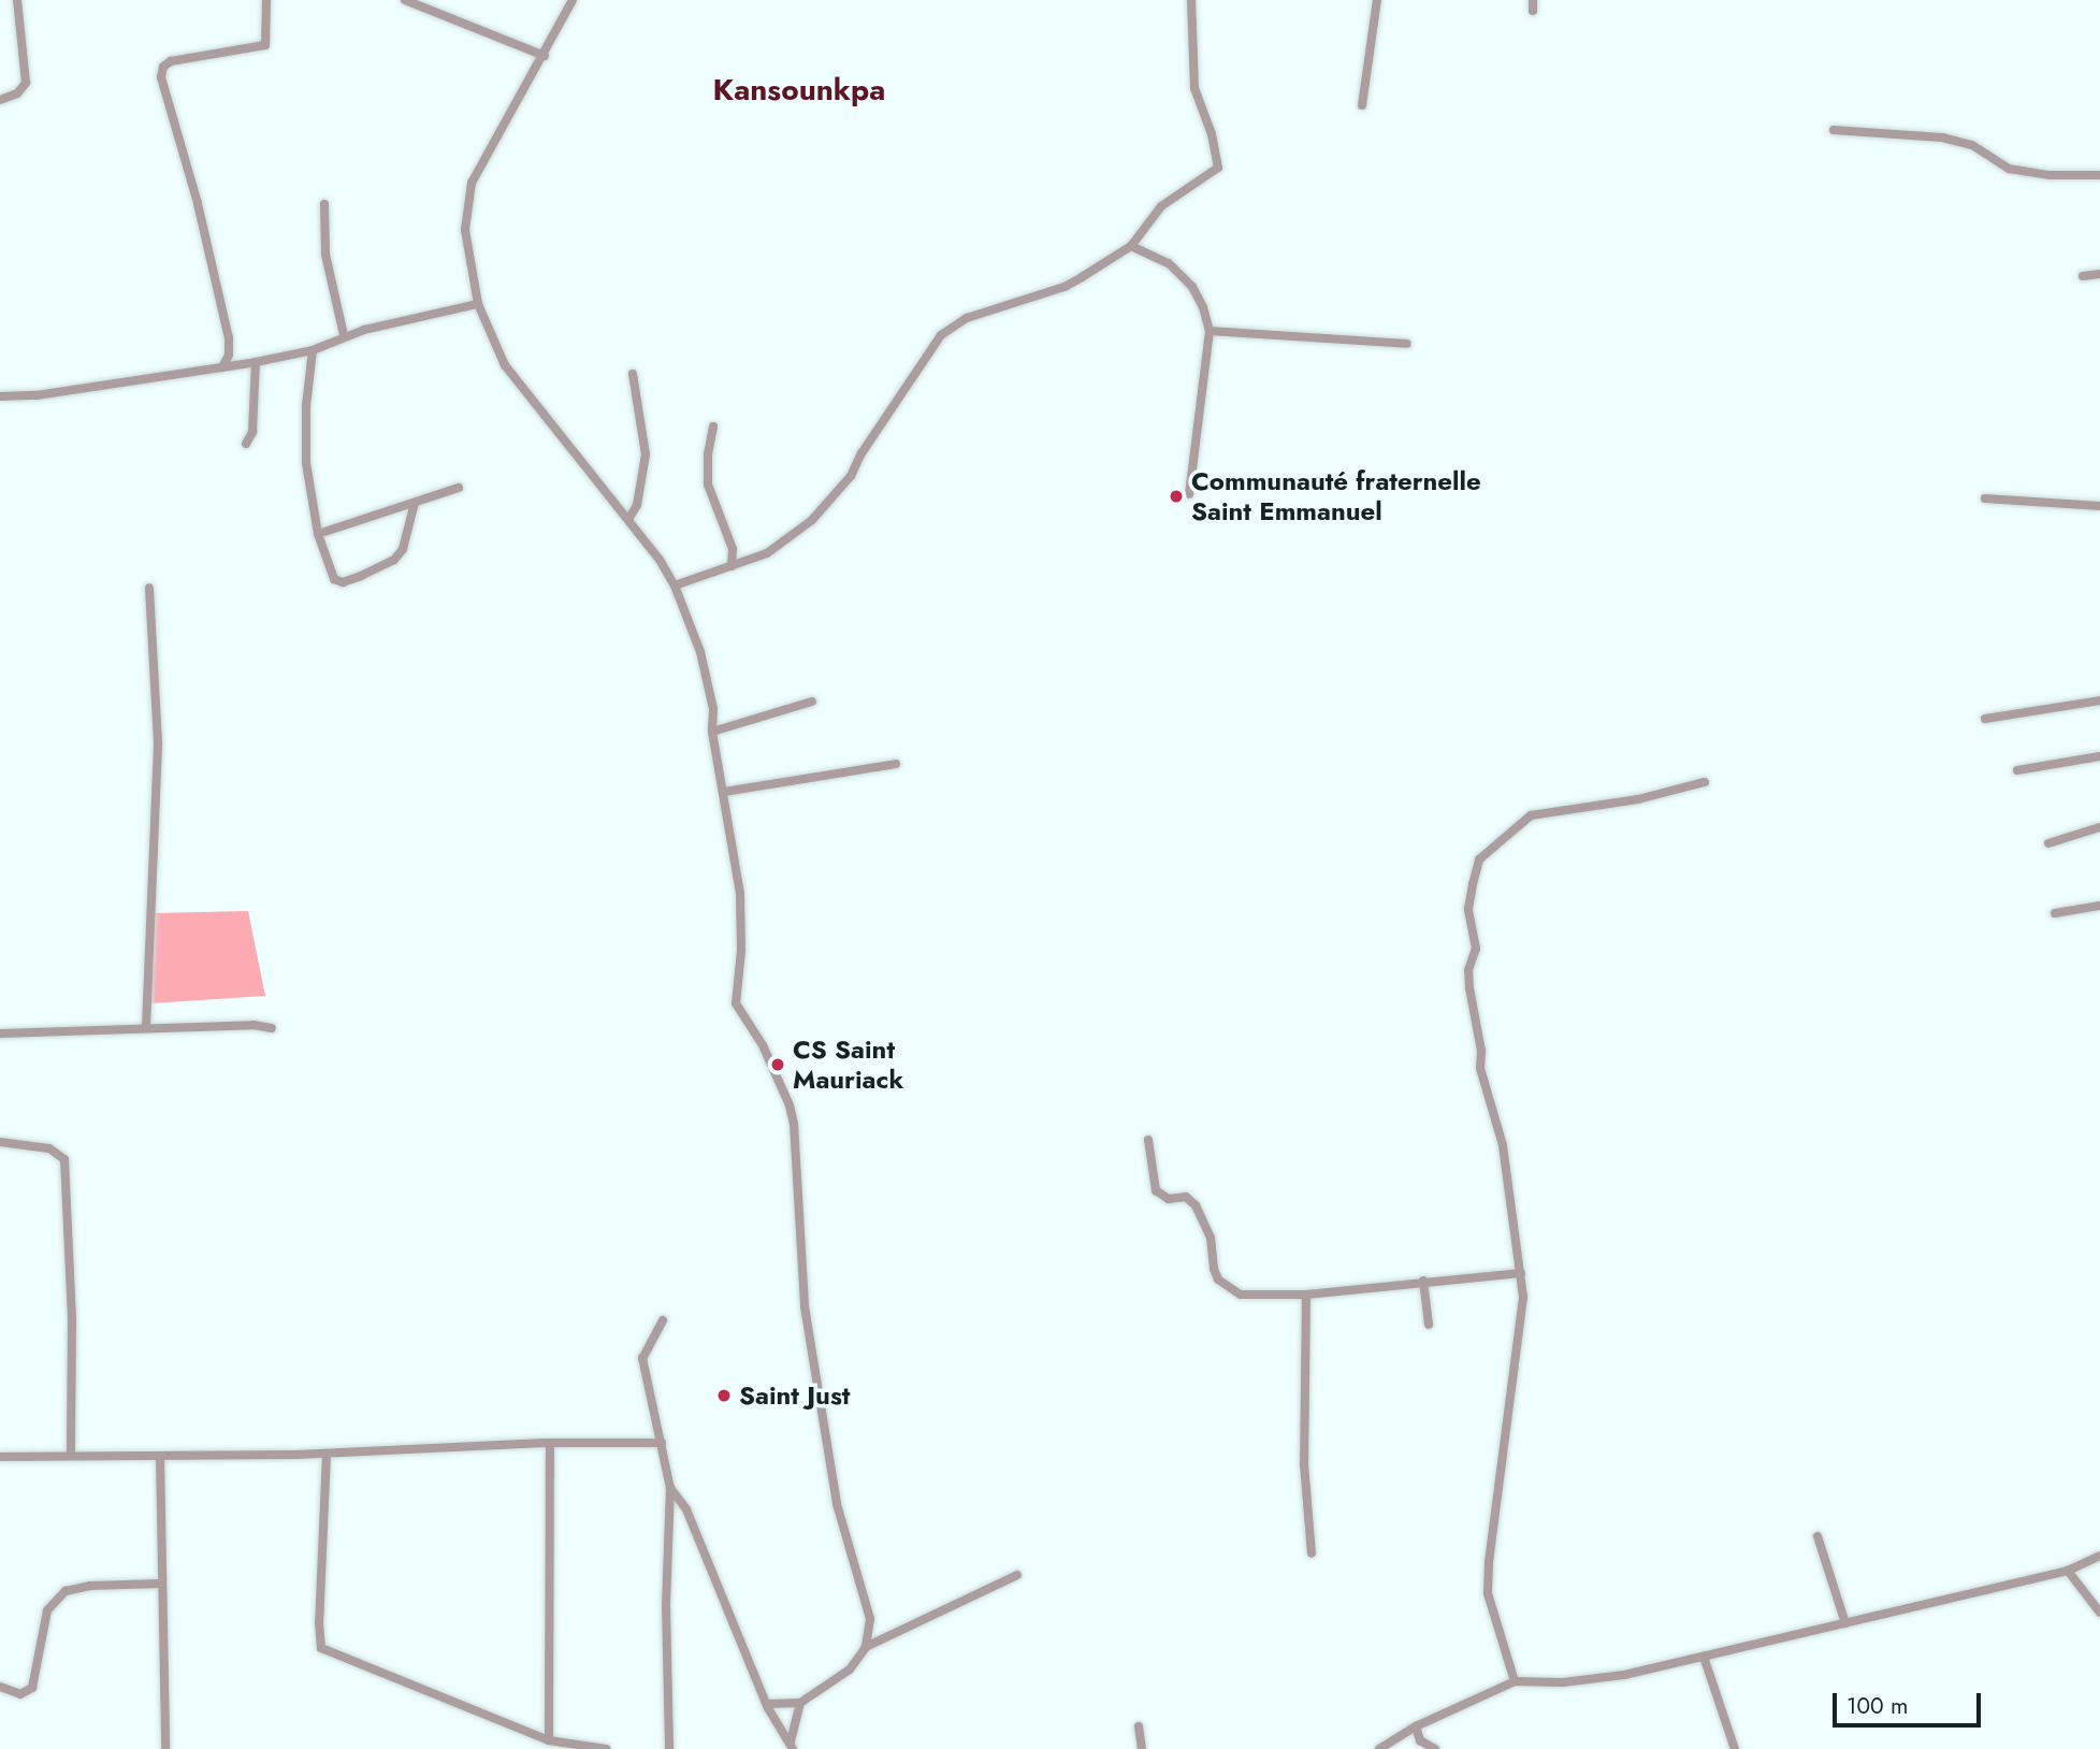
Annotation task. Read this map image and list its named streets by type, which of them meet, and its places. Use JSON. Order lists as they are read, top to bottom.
{
  "districts": ["Kansounkpa"],
  "places": ["Communauté fraternelle Saint Emmanuel", "CS Saint Mauriack", "Saint Just"],
  "scale_bar": "100 m"
}
